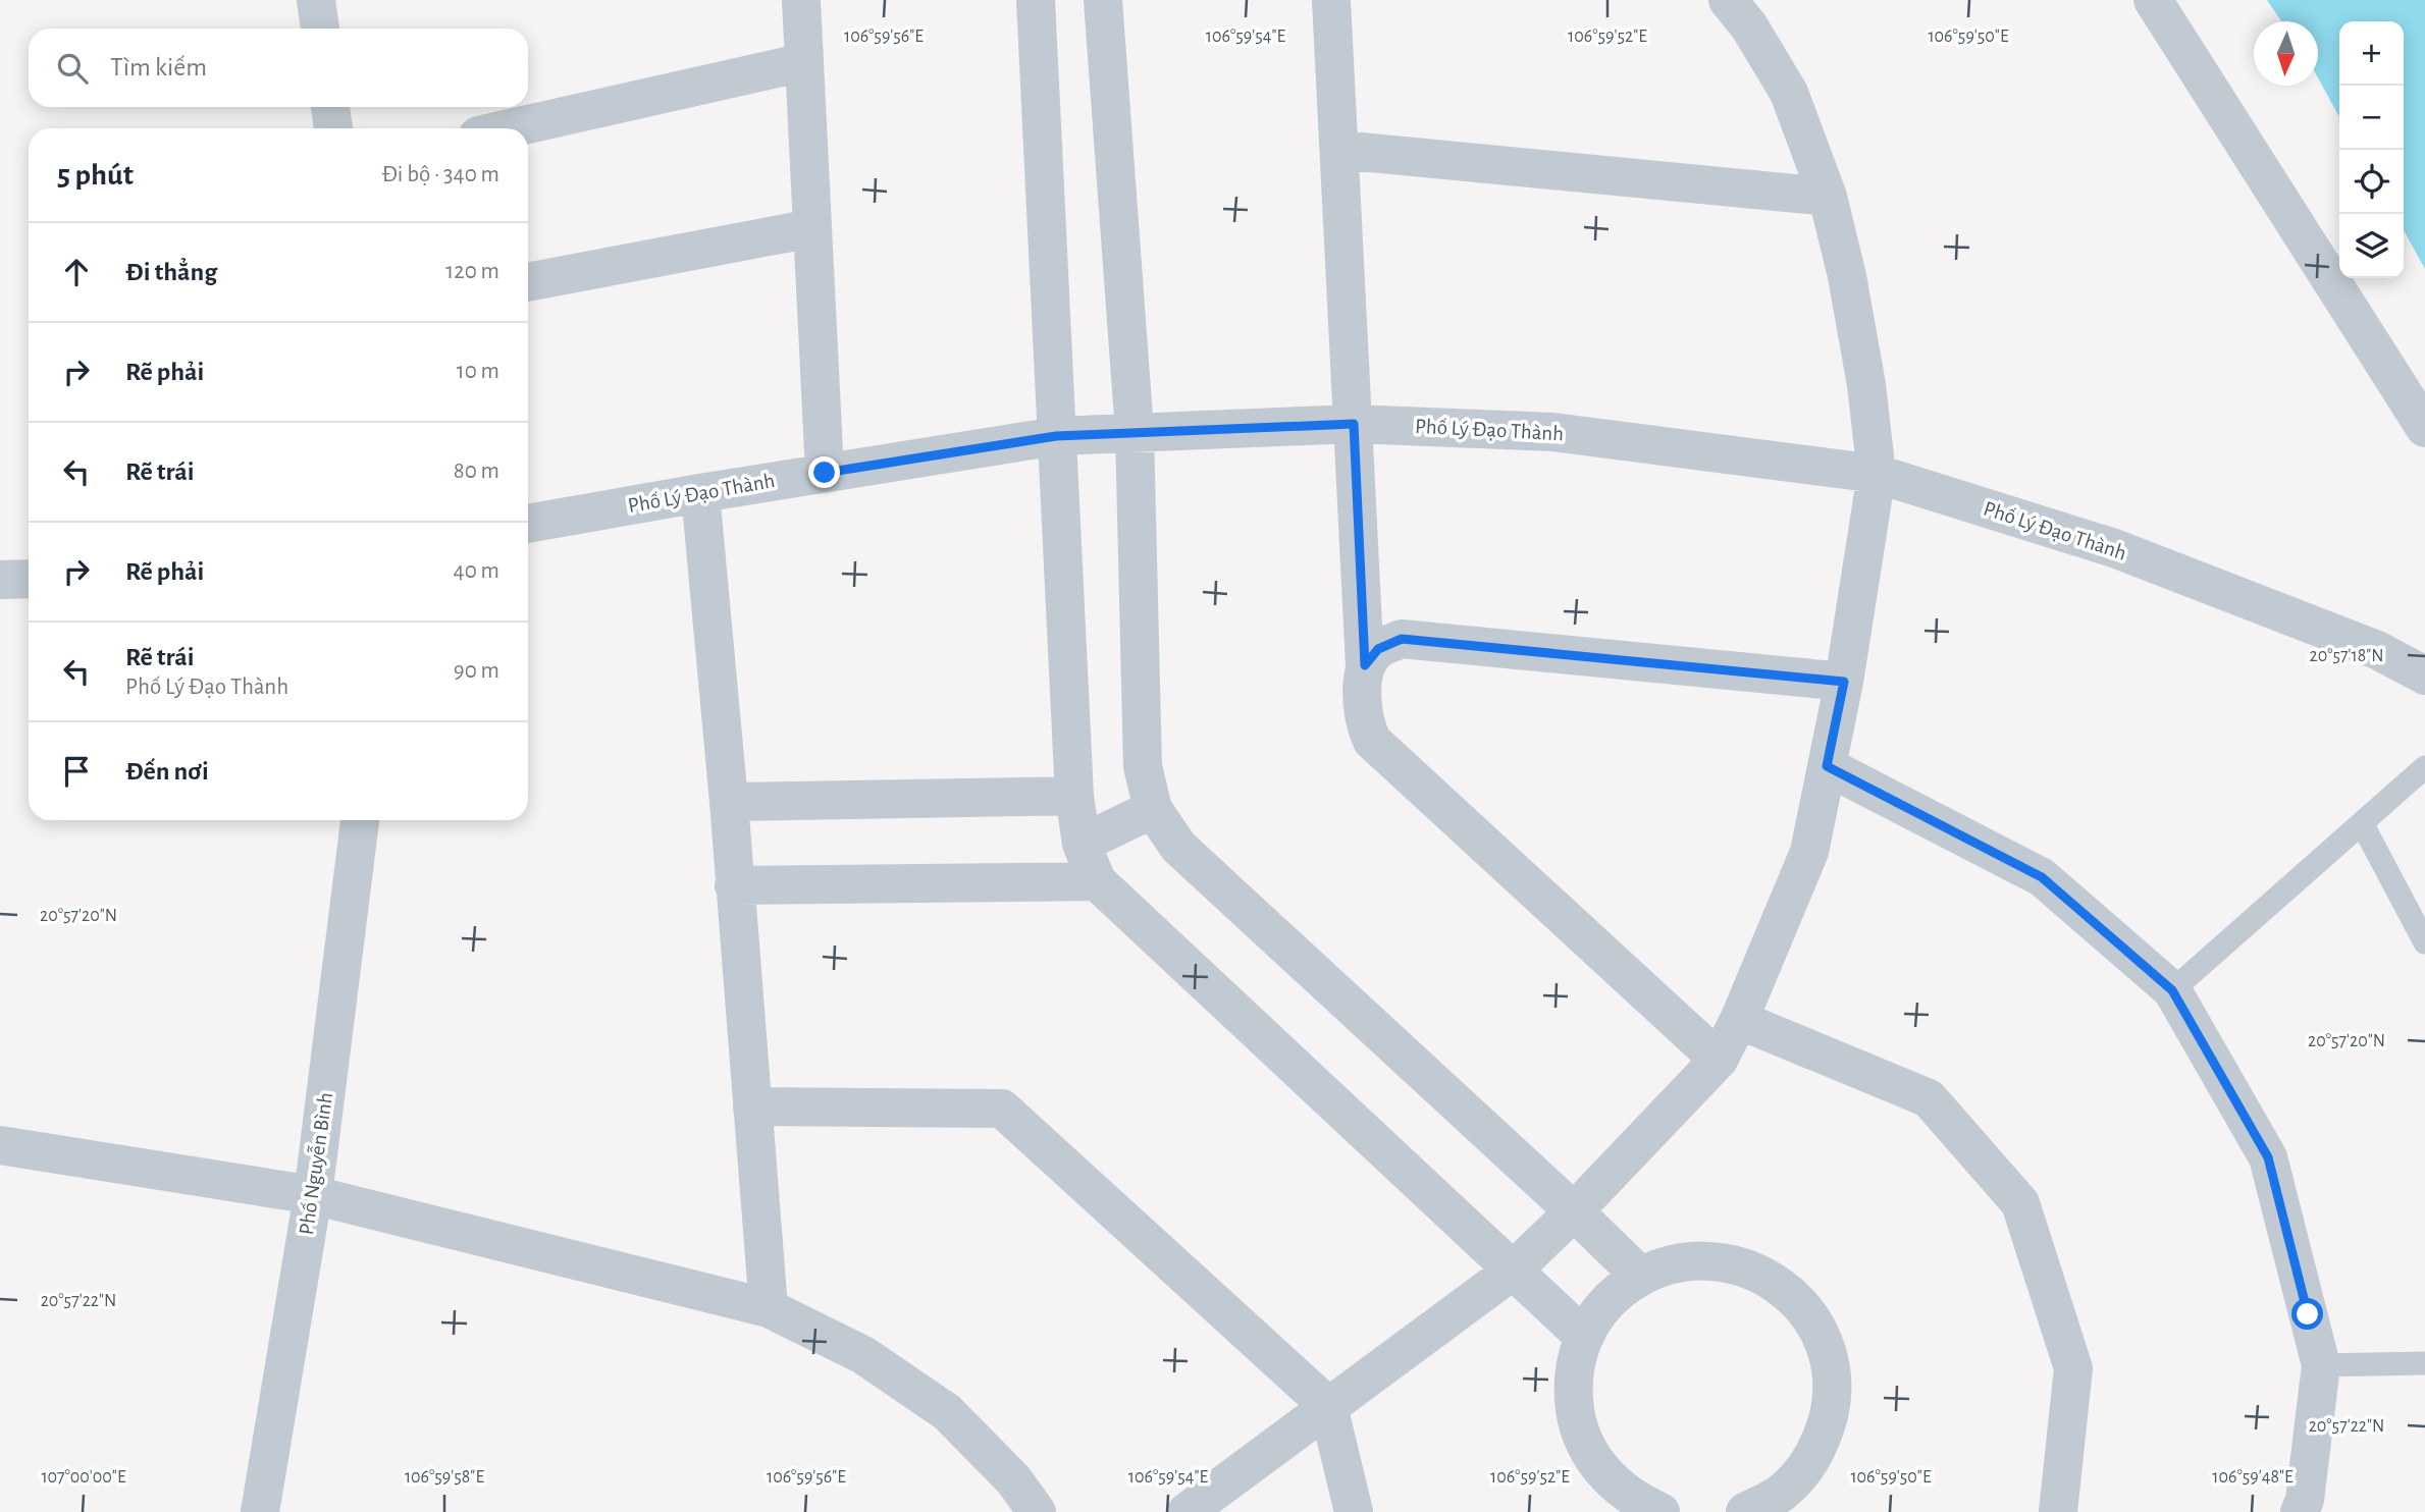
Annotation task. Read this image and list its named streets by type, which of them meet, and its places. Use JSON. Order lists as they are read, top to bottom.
{
  "streets": {
    "street": ["Phố Lý Đạo Thành", "Phố Nguyễn Bình"]
  },
  "north": "bottom",
  "page": {
    "map_buttons": ["+", "−"],
    "search": "Tìm kiếm",
    "heading": ["5 phút", "Đi bộ · 340 m"],
    "list": [
      ["Đi thẳng", "120 m"],
      ["Rẽ phải", "10 m"],
      ["Rẽ trái", "80 m"],
      ["Rẽ phải", "40 m"],
      ["Rẽ trái", "Phố Lý Đạo Thành", "90 m"],
      "Đến nơi"
    ]
  },
  "coordinates": [
    "106°59'56\"E",
    "106°59'54\"E",
    "106°59'52\"E",
    "106°59'50\"E",
    "20°57'18\"N",
    "20°57'20\"N",
    "20°57'22\"N",
    "107°00'00\"E",
    "106°59'58\"E",
    "106°59'48\"E"
  ]
}
